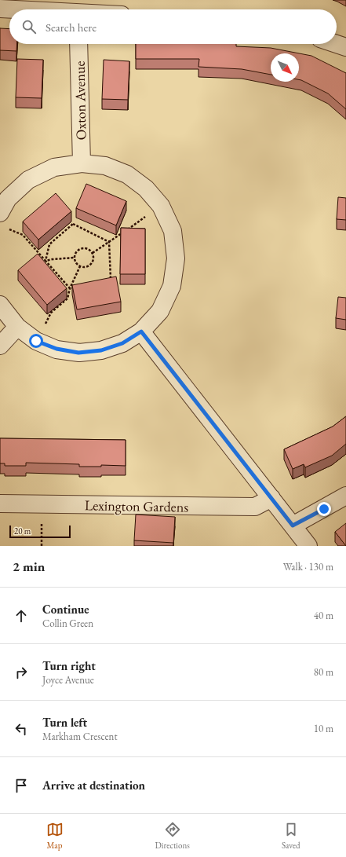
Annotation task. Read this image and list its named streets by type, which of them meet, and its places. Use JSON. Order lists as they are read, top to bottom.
{
  "streets": {
    "street": ["Oxton Avenue", "Lexington Gardens"]
  },
  "scale_bar": "20 m",
  "north": "bottom right",
  "page": {
    "search": "Search here",
    "scale": "20 m",
    "heading": ["2 min", "Walk · 130 m"],
    "list": [
      ["Continue", "Collin Green", "40 m"],
      ["Turn right", "Joyce Avenue", "80 m"],
      ["Turn left", "Markham Crescent", "10 m"],
      "Arrive at destination"
    ],
    "nav": ["Map", "Directions", "Saved"]
  }
}
